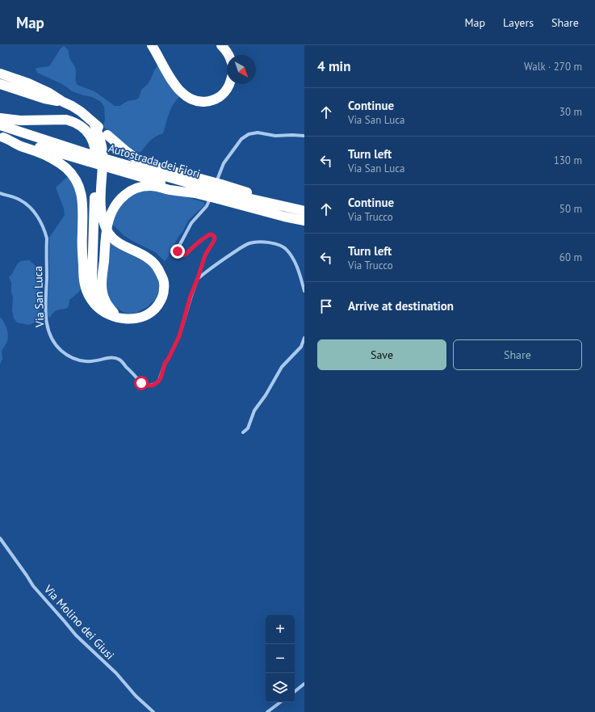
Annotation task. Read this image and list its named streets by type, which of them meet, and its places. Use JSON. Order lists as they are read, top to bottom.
{
  "streets": {
    "highway": ["Autostrada dei Fiori"],
    "street": ["Via San Luca", "Via Molino dei Giusi"]
  },
  "north": "bottom right",
  "page": {
    "header": "Map",
    "nav": ["Map", "Layers", "Share"],
    "heading": ["4 min", "Walk · 270 m"],
    "list": [
      ["Continue", "Via San Luca", "30 m"],
      ["Turn left", "Via San Luca", "130 m"],
      ["Continue", "Via Trucco", "50 m"],
      ["Turn left", "Via Trucco", "60 m"],
      "Arrive at destination"
    ],
    "buttons": ["Save", "Share"],
    "map_buttons": ["+", "−"]
  }
}
